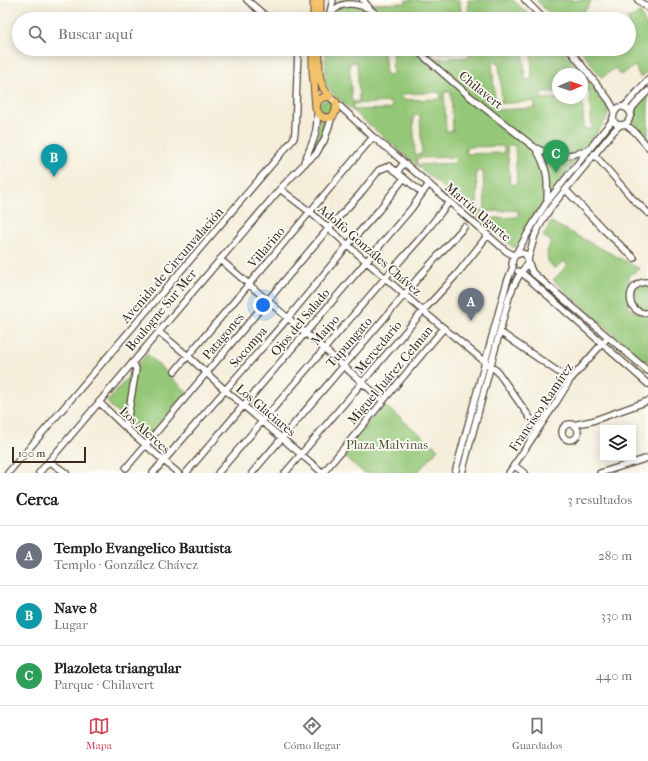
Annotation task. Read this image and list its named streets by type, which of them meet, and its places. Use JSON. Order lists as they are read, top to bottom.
{
  "streets": {
    "main road": ["Boulogne Sur Mer"],
    "street": [
      "Chilavert",
      "Martín Ugarte",
      "Villarino",
      "Adolfo Gonzáles Chávez",
      "Avenida de Circunvalación",
      "Ojos del Salado",
      "Maipo",
      "Patagones",
      "Tupungato",
      "Socompa",
      "Mercedario",
      "Miguel Juárez Celman",
      "Francisco Ramírez",
      "Los Glaciares",
      "Los Alerces"
    ]
  },
  "crossings": [
    ["Martín Ugarte", "Villarino"],
    ["Martín Ugarte", "Boulogne Sur Mer"],
    ["Martín Ugarte", "Ojos del Salado"],
    ["Martín Ugarte", "Maipo"],
    ["Martín Ugarte", "Mercedario"],
    ["Villarino", "Adolfo Gonzáles Chávez"],
    ["Villarino", "Los Glaciares"],
    ["Adolfo Gonzáles Chávez", "Boulogne Sur Mer"],
    ["Adolfo Gonzáles Chávez", "Ojos del Salado"],
    ["Adolfo Gonzáles Chávez", "Maipo"],
    ["Adolfo Gonzáles Chávez", "Patagones"],
    ["Adolfo Gonzáles Chávez", "Tupungato"],
    ["Adolfo Gonzáles Chávez", "Socompa"],
    ["Adolfo Gonzáles Chávez", "Mercedario"],
    ["Adolfo Gonzáles Chávez", "Miguel Juárez Celman"],
    ["Adolfo Gonzáles Chávez", "Francisco Ramírez"],
    ["Boulogne Sur Mer", "Los Glaciares"],
    ["Boulogne Sur Mer", "Los Alerces"],
    ["Ojos del Salado", "Los Glaciares"],
    ["Maipo", "Los Glaciares"],
    ["Patagones", "Los Glaciares"],
    ["Patagones", "Los Alerces"],
    ["Tupungato", "Los Glaciares"],
    ["Socompa", "Los Glaciares"],
    ["Socompa", "Los Alerces"],
    ["Mercedario", "Los Glaciares"],
    ["Miguel Juárez Celman", "Los Glaciares"]
  ],
  "parks": ["Plaza Malvinas"],
  "scale_bar": "100 m",
  "north": "right",
  "page": {
    "search": "Buscar aquí",
    "pins": ["C", "B", "A"],
    "scale": "100 m",
    "heading": ["Cerca", "3 resultados"],
    "list": [
      {
        "mark": "A",
        "name": "Templo Evangelico Bautista",
        "note": "Templo · González Chávez",
        "value": "280 m"
      },
      {
        "mark": "B",
        "name": "Nave 8",
        "note": "Lugar",
        "value": "330 m"
      },
      {
        "mark": "C",
        "name": "Plazoleta triangular",
        "note": "Parque · Chilavert",
        "value": "440 m"
      }
    ],
    "nav": ["Mapa", "Cómo llegar", "Guardados"]
  }
}
